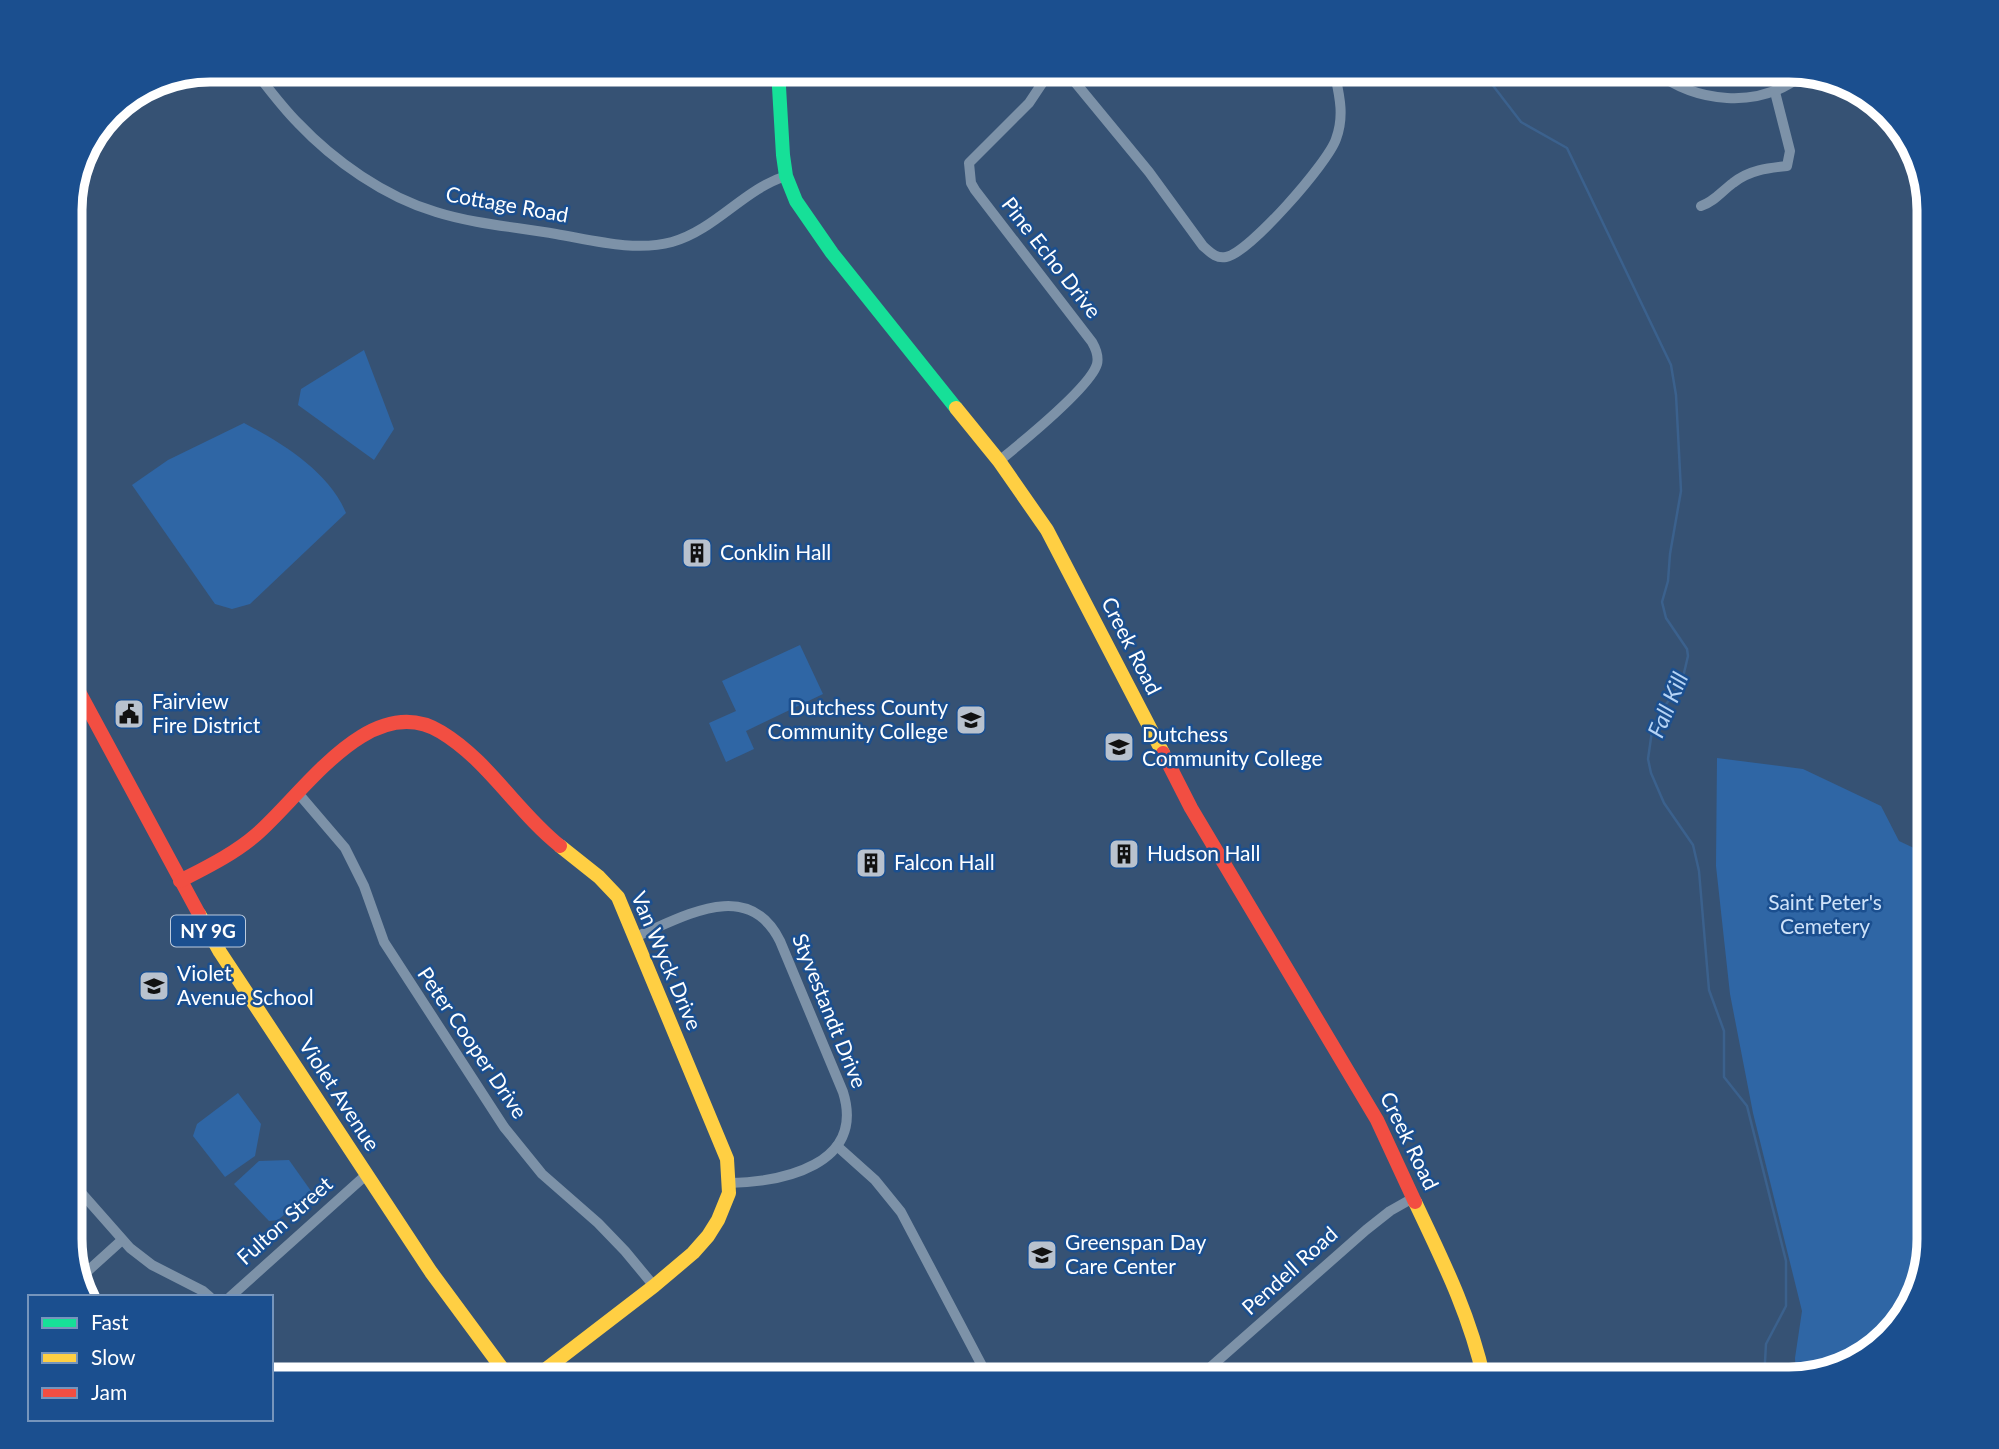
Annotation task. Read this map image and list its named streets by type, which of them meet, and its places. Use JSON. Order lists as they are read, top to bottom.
{
  "streets": {
    "street": [
      "Cottage Road",
      "Pine Echo Drive",
      "Creek Road",
      "NY 9G",
      "Van Wyck Drive",
      "Styvestandt Drive",
      "Peter Cooper Drive",
      "Violet Avenue",
      "Fulton Street",
      "Pendell Road"
    ]
  },
  "crossings": [
    ["Cottage Road", "Creek Road"],
    ["Pine Echo Drive", "Creek Road"],
    ["Creek Road", "Pendell Road"],
    ["Van Wyck Drive", "Styvestandt Drive"],
    ["Van Wyck Drive", "Peter Cooper Drive"],
    ["Van Wyck Drive", "Violet Avenue"],
    ["Violet Avenue", "Fulton Street"]
  ],
  "water": ["Fall Kill"],
  "parks": ["Saint Peter's Cemetery"],
  "places": {
    "building": ["Conklin Hall", "Hudson Hall", "Falcon Hall"],
    "public building": ["Fairview Fire District"],
    "school or university": [
      "Dutchess County Community College",
      "Dutchess Community College",
      "Violet Avenue School",
      "Greenspan Day Care Center"
    ]
  },
  "legend": ["Fast", "Slow", "Jam"]
}
